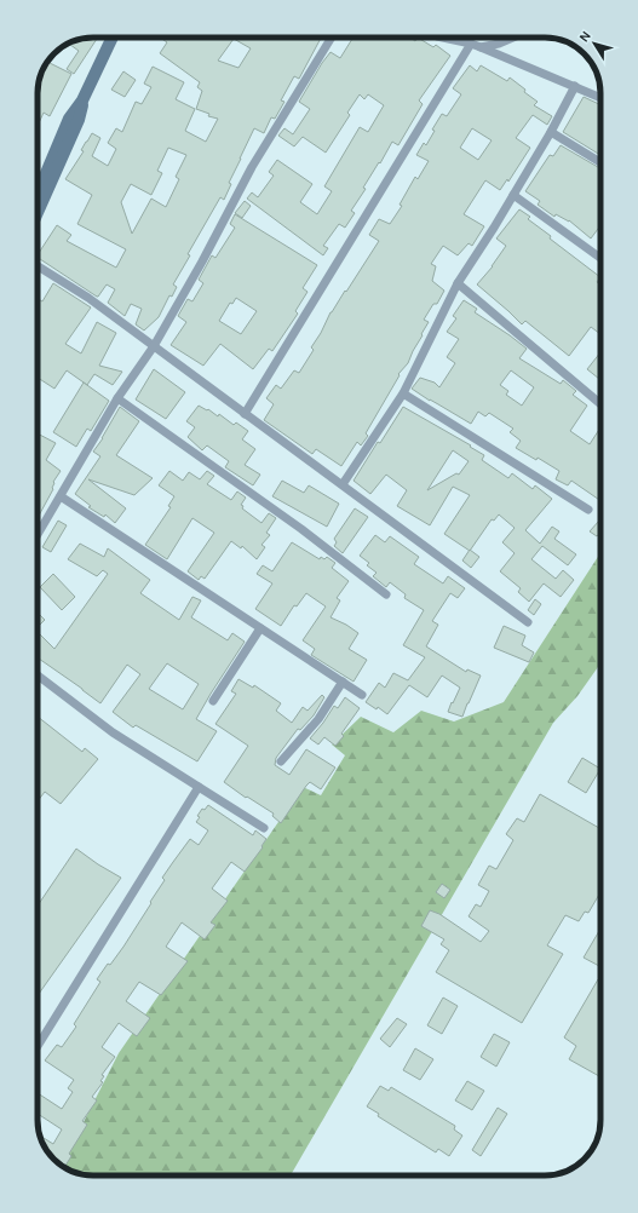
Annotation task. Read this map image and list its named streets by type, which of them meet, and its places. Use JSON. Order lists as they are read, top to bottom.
{
  "north": "top left"
}
